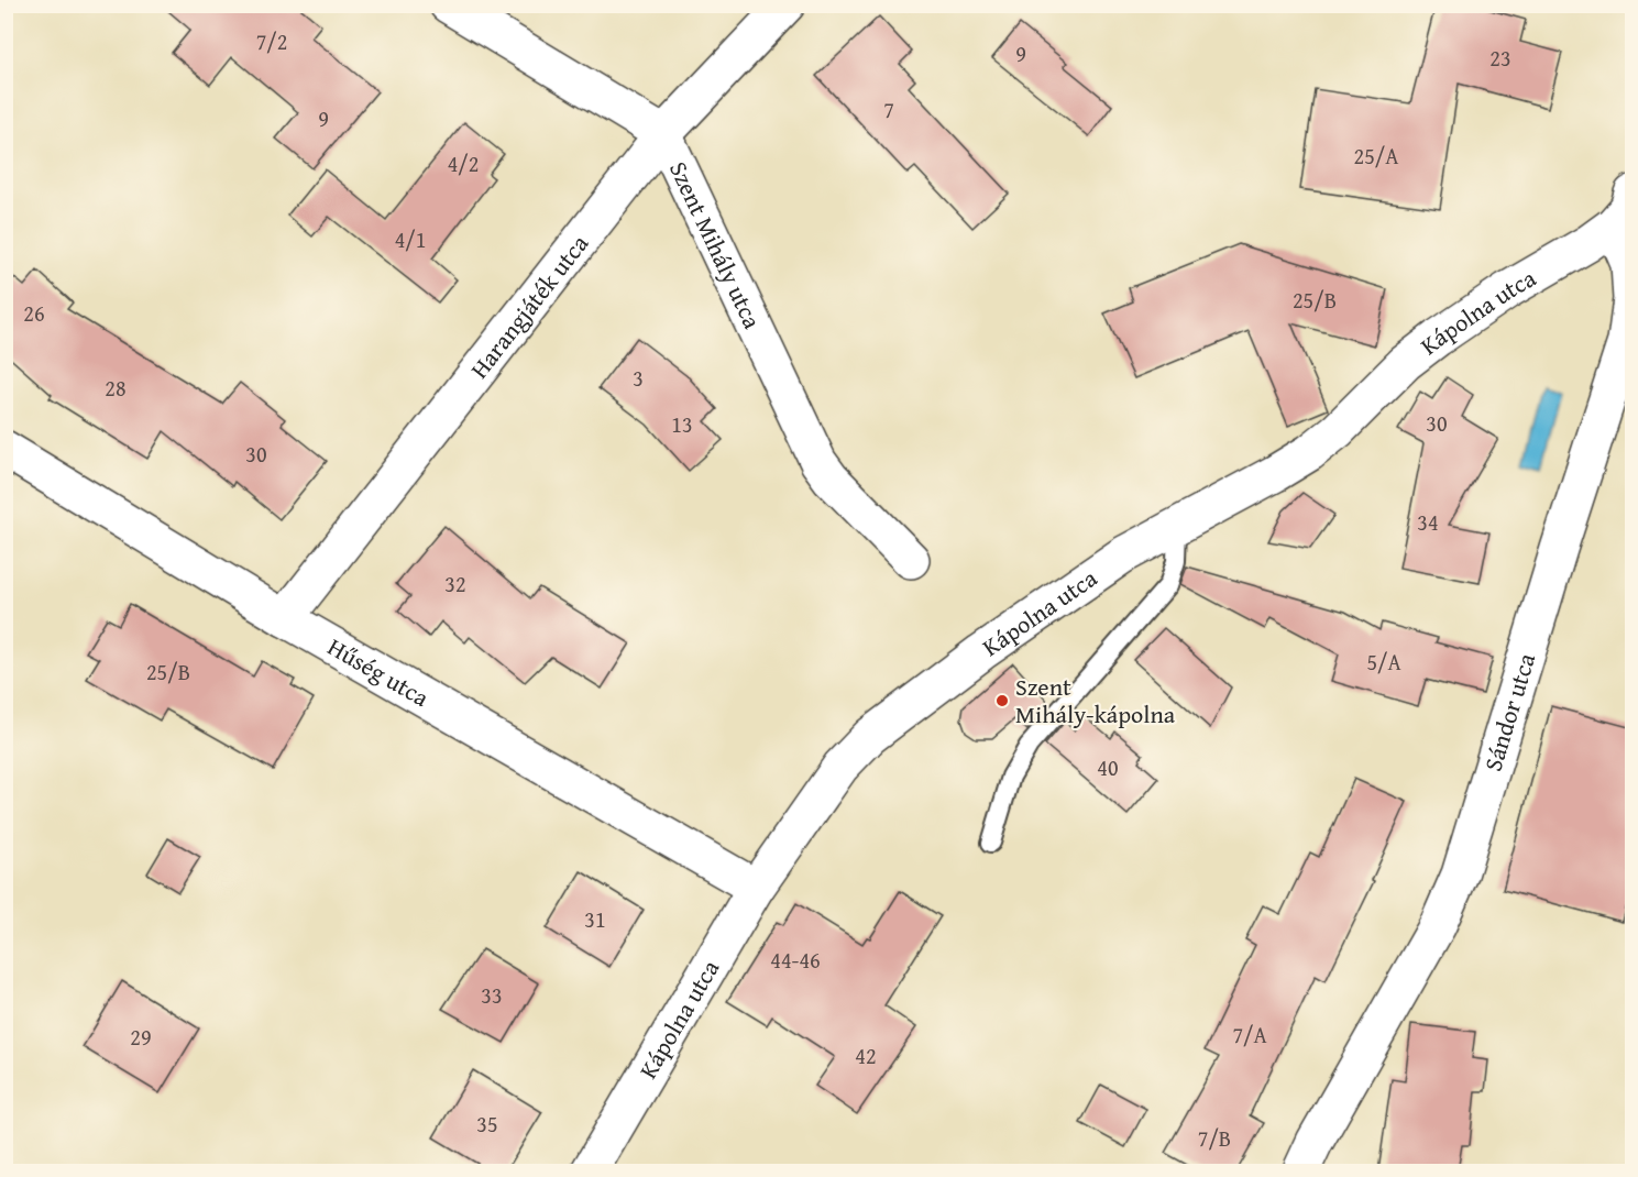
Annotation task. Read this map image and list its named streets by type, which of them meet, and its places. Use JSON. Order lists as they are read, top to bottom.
{
  "streets": {
    "street": [
      "Szent Mihály utca",
      "Harangjáték utca",
      "Kápolna utca",
      "Hűség utca",
      "Sándor utca"
    ]
  },
  "crossings": [
    ["Szent Mihály utca", "Harangjáték utca"],
    ["Harangjáték utca", "Hűség utca"],
    ["Kápolna utca", "Hűség utca"],
    ["Kápolna utca", "Sándor utca"]
  ],
  "places": ["Szent Mihály-kápolna"],
  "house_numbers": [
    "7/2",
    "9",
    "23",
    "7",
    "9",
    "25/A",
    "4/2",
    "4/1",
    "25/B",
    "26",
    "3",
    "28",
    "30",
    "13",
    "30",
    "34",
    "32",
    "5/A",
    "25/B",
    "40",
    "31",
    "44-46",
    "33",
    "7/A",
    "29",
    "42",
    "35",
    "7/B"
  ]
}
